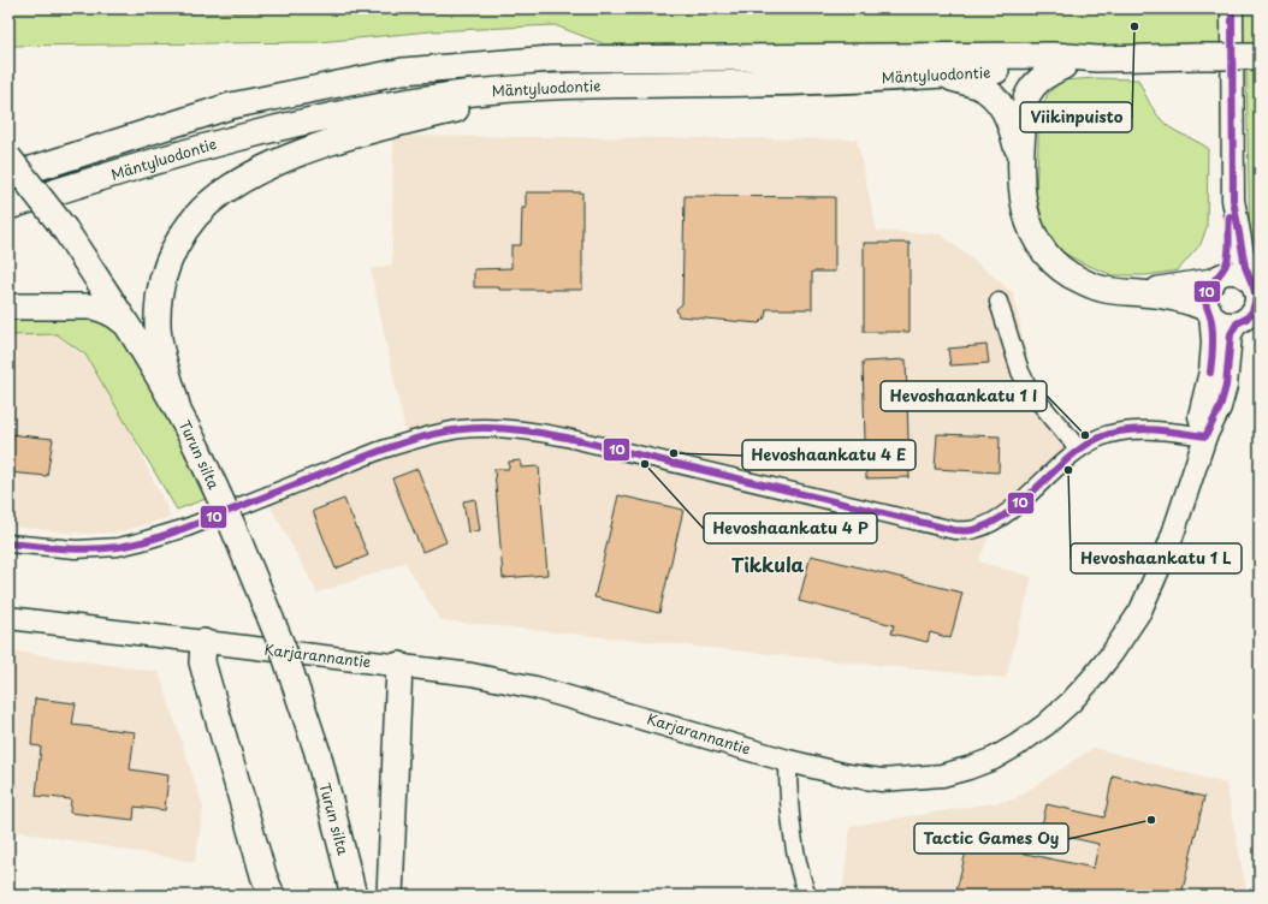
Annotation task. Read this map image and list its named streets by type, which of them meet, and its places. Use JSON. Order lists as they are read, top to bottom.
{
  "streets": {
    "highway": ["Mäntyluodontie", "Turun silta"],
    "main road": ["Karjarannantie"]
  },
  "districts": ["Tikkula"],
  "places": [
    "Viikinpuisto",
    "Hevoshaankatu 1 I",
    "Hevoshaankatu 4 E",
    "Hevoshaankatu 4 P",
    "Hevoshaankatu 1 L",
    "Tactic Games Oy"
  ],
  "lines": ["transit line 10"]
}
